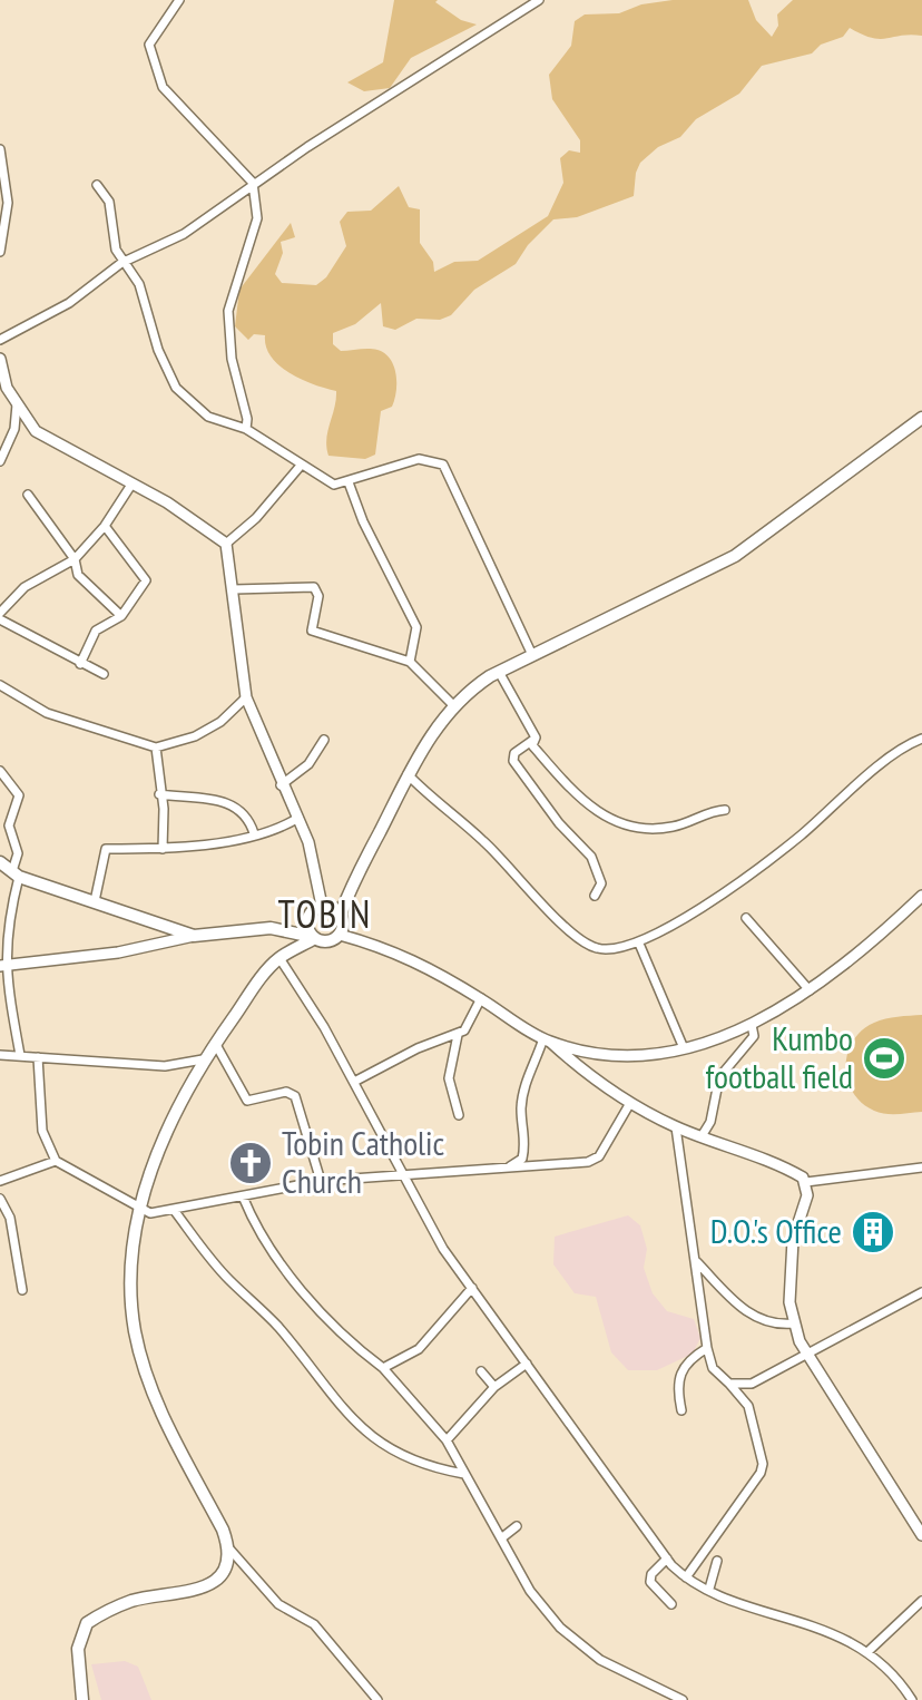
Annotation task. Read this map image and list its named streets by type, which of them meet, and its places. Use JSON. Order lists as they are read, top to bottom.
{
  "districts": ["TOBIN"],
  "places": {
    "sports": ["Kumbo football field"],
    "church": ["Tobin Catholic Church"],
    "building": ["D.O.'s Office"]
  }
}
